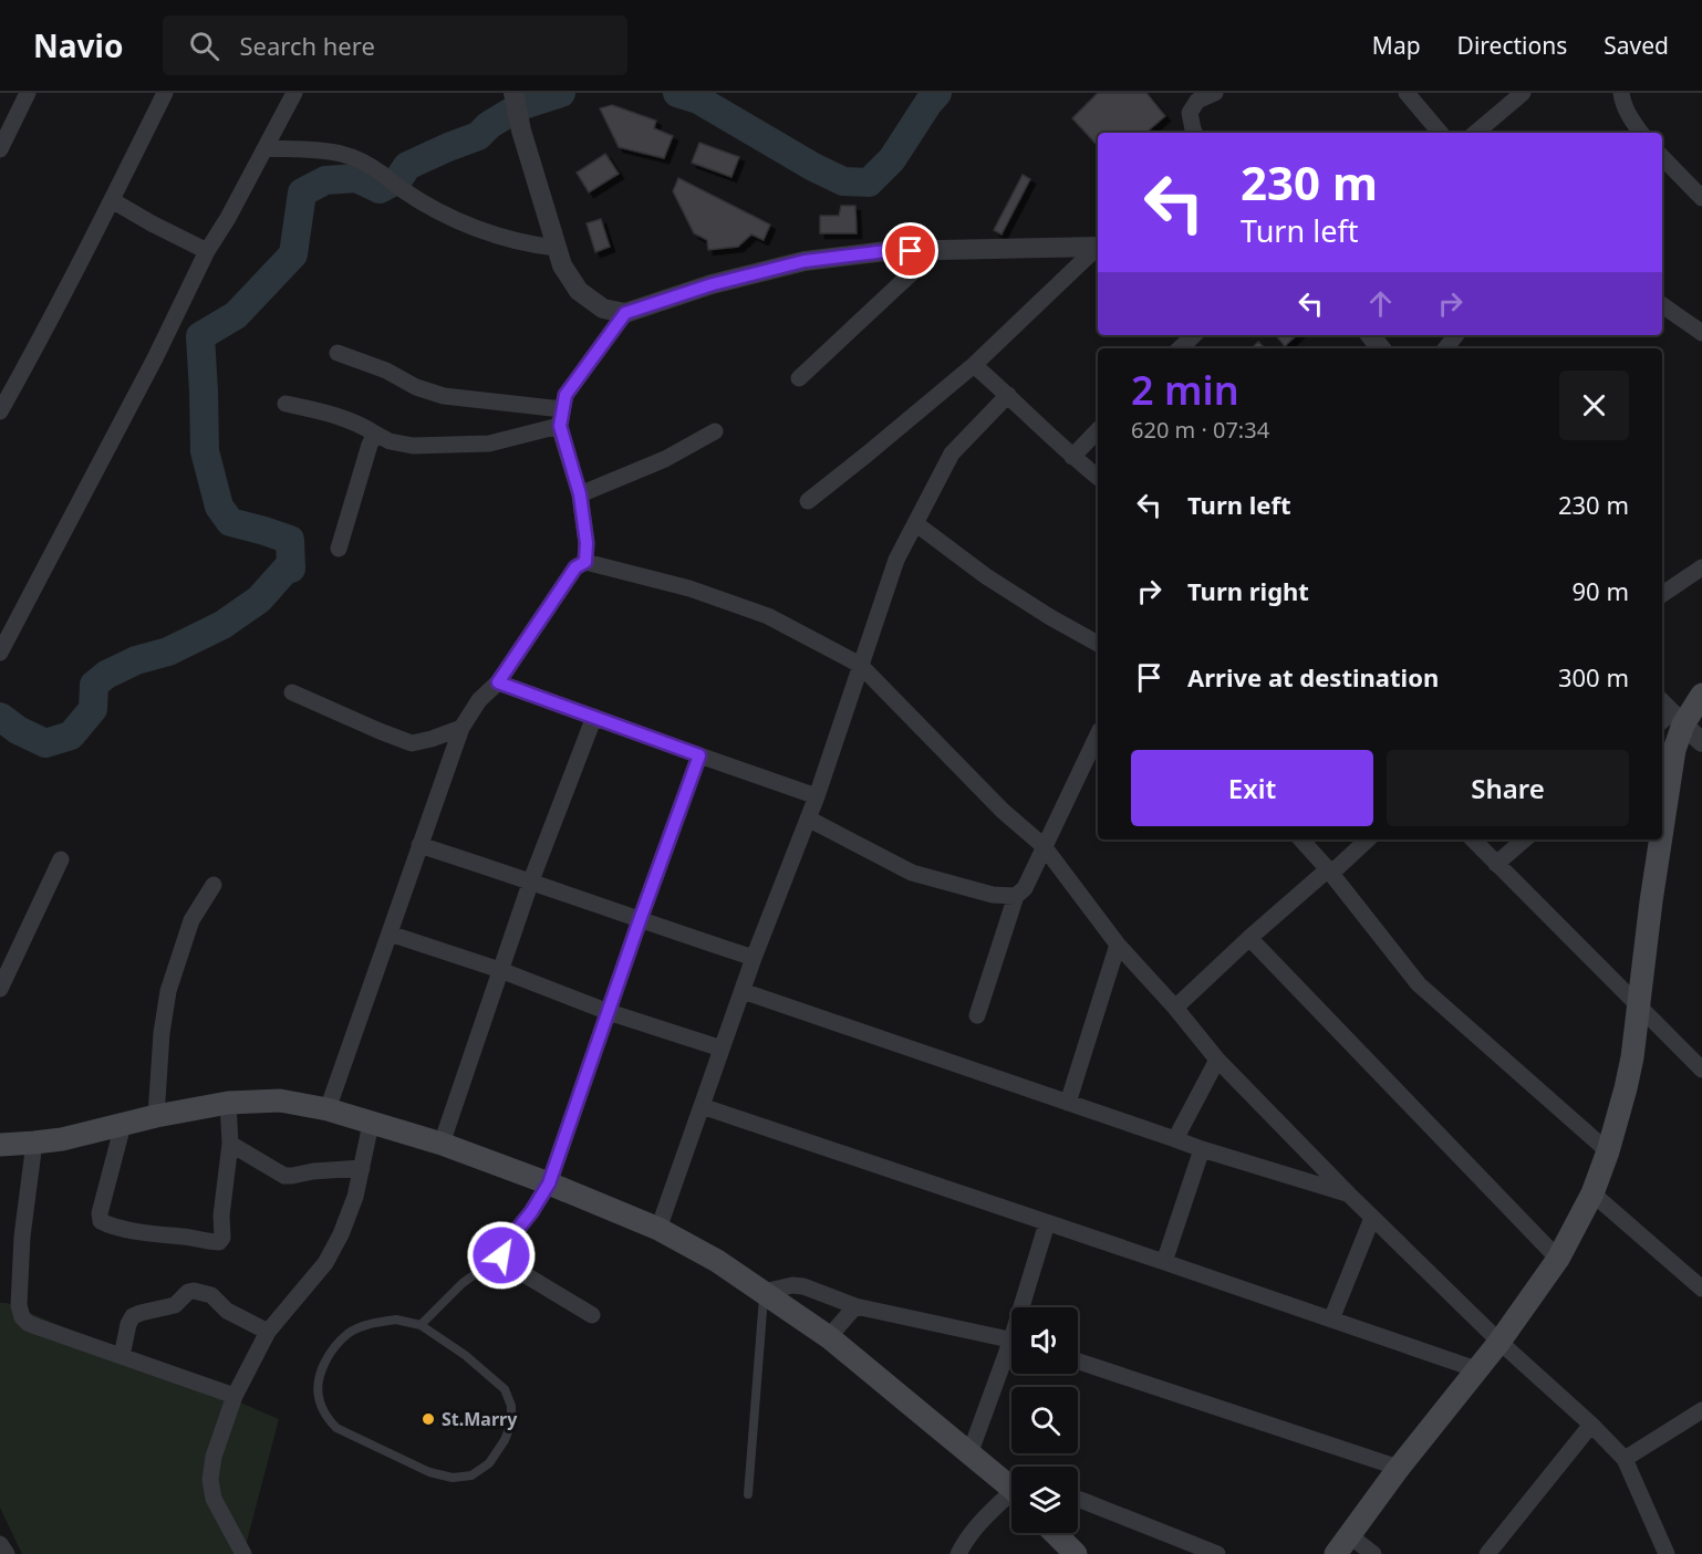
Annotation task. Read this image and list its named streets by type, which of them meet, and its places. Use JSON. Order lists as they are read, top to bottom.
{
  "places": ["St.Marry"],
  "page": {
    "header": "Navio",
    "search": "Search here",
    "nav": ["Map", "Directions", "Saved"],
    "turn": ["230 m", "Turn left"],
    "heading": ["2 min", "620 m · 07:34"],
    "list": [
      {
        "name": "Turn left",
        "value": "230 m"
      },
      {
        "name": "Turn right",
        "value": "90 m"
      },
      {
        "name": "Arrive at destination",
        "value": "300 m"
      }
    ],
    "buttons": ["Exit", "Share"]
  }
}
